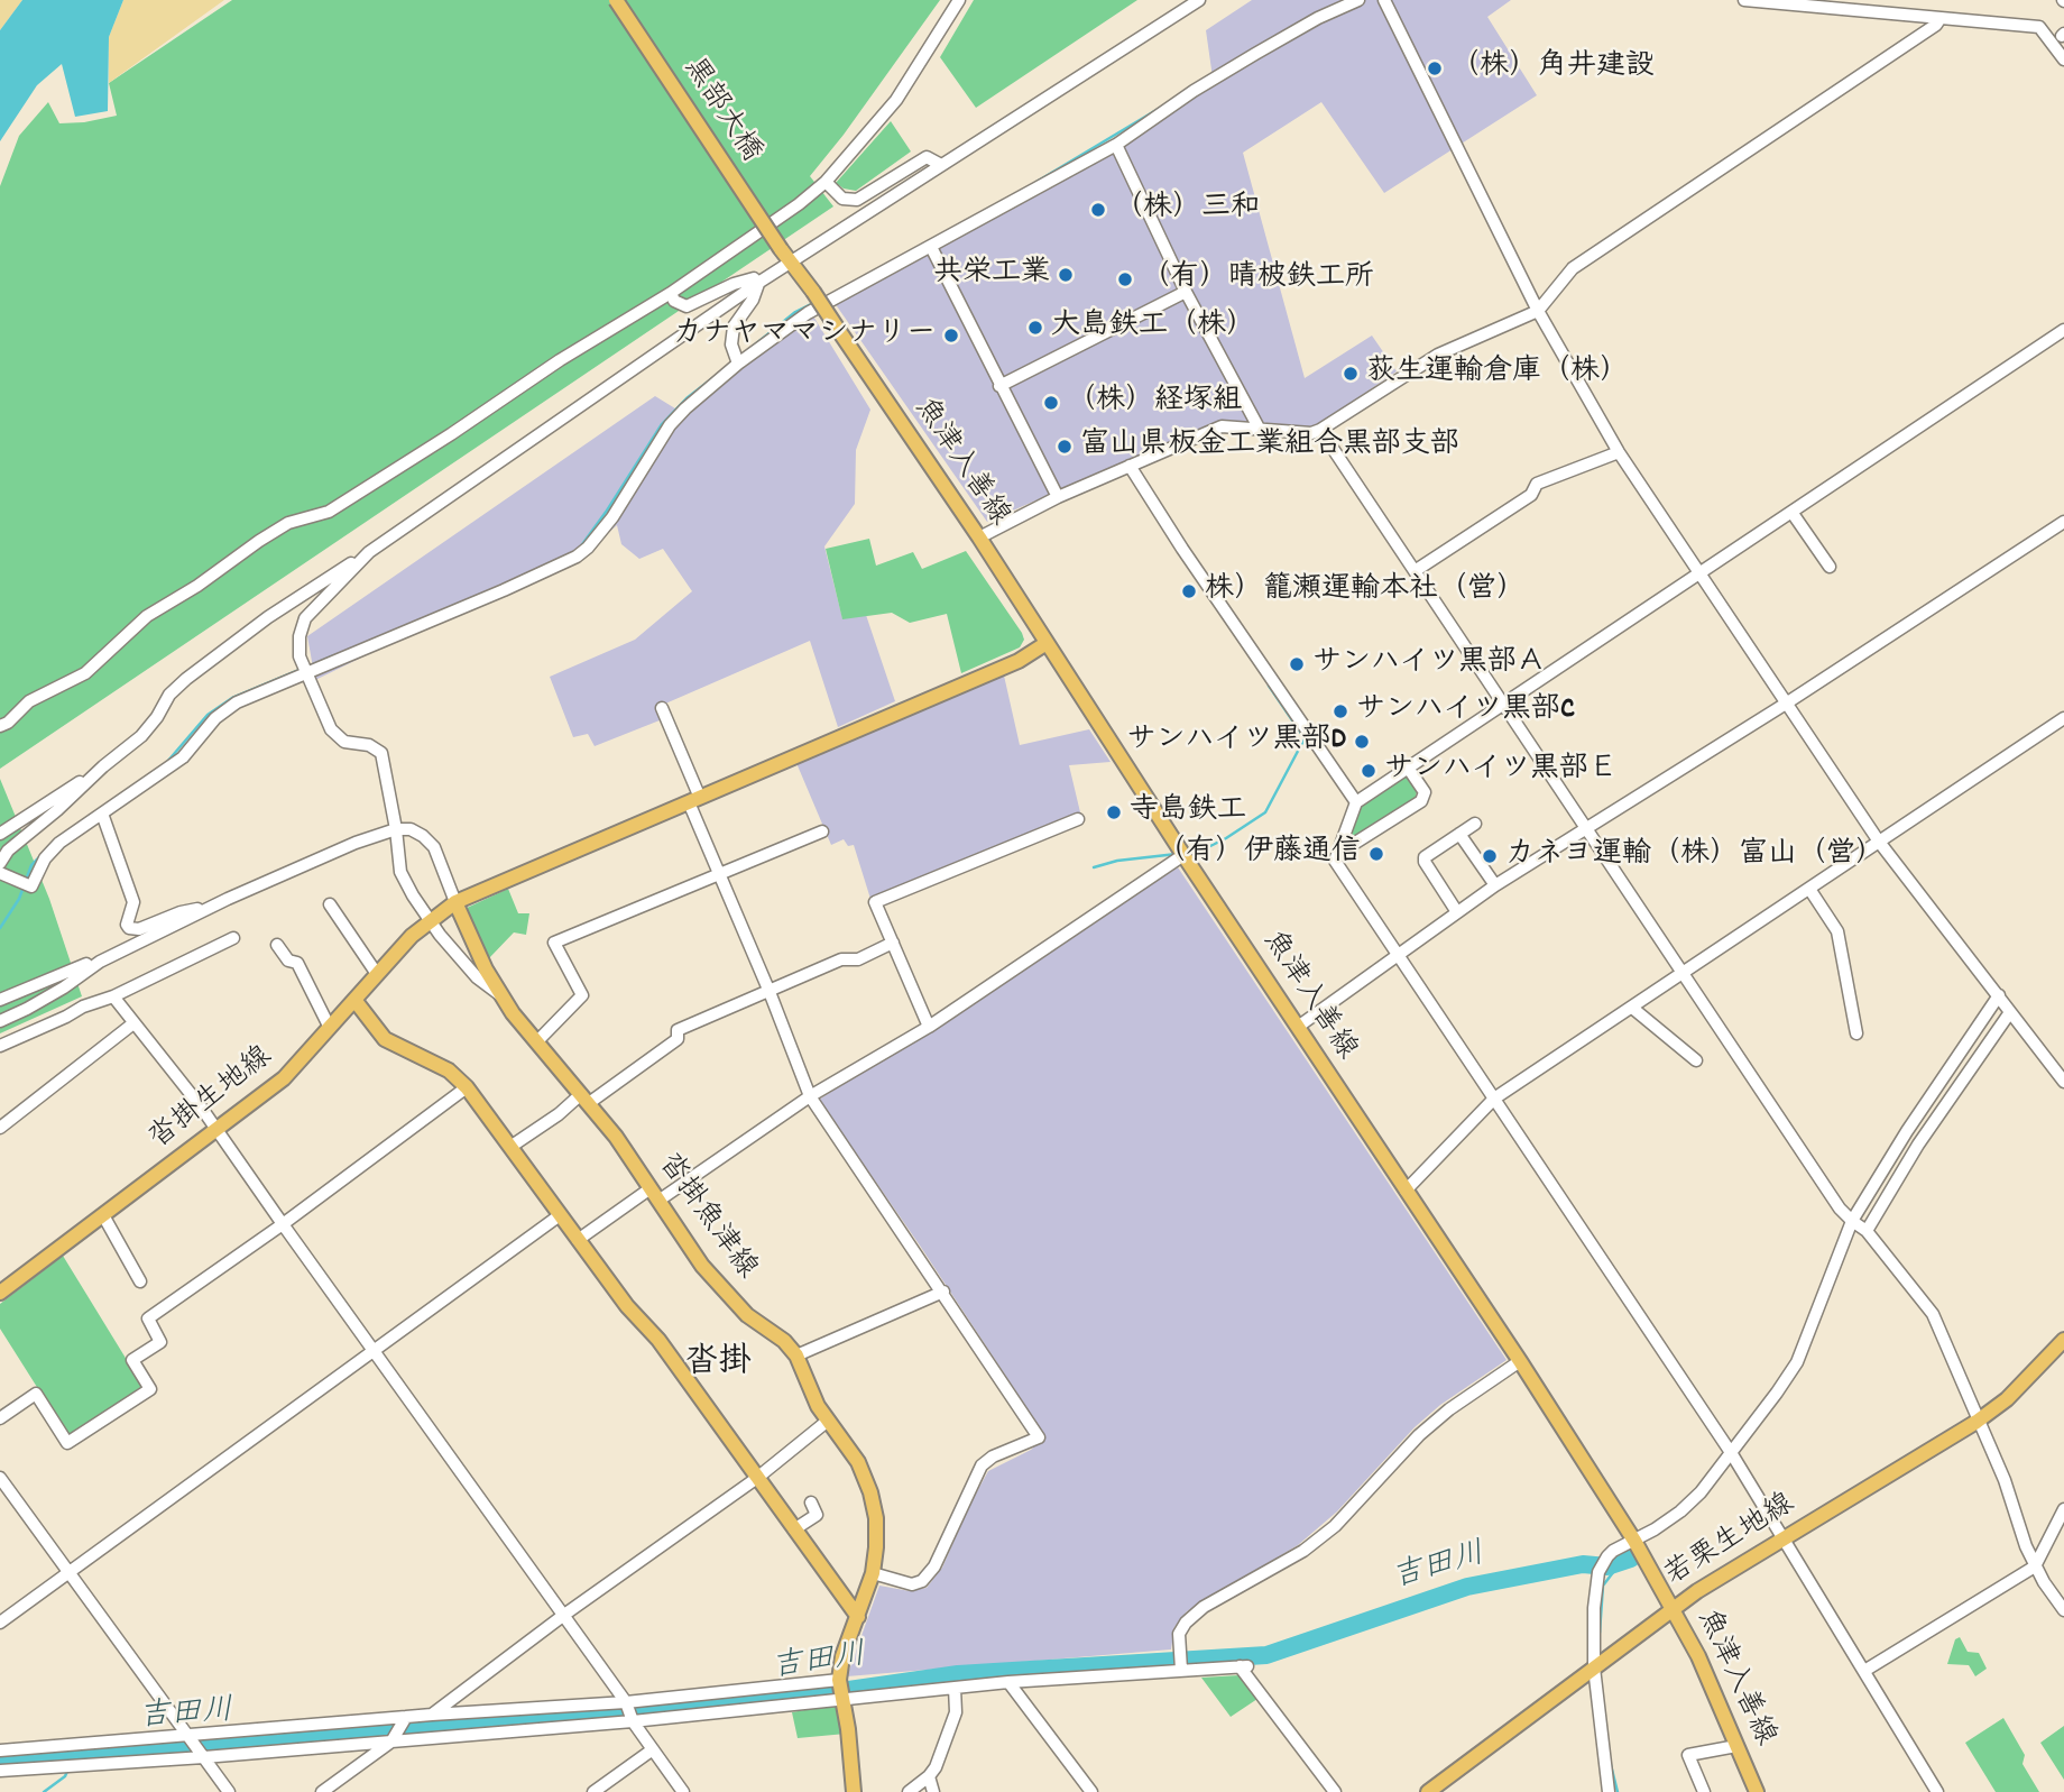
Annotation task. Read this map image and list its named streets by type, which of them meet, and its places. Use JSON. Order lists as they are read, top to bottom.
{
  "streets": {
    "main road": [
      "黒部大橋",
      "魚津入善線",
      "沓掛生地線",
      "沓掛魚津線",
      "若栗生地線"
    ]
  },
  "crossings": [
    ["黒部大橋", "魚津入善線"],
    ["魚津入善線", "若栗生地線"]
  ],
  "districts": ["沓掛"],
  "water": ["吉田川"],
  "places": [
    "（株）角井建設",
    "（株）三和",
    "共栄工業",
    "（有）晴柀鉄工所",
    "大島鉄工（株）",
    "カナヤママシナリー",
    "荻生運輸倉庫（株）",
    "（株）経塚組",
    "富山県板金工業組合黒部支部",
    "株）籠瀬運輸本社（営）",
    "サンハイツ黒部Ａ",
    "サンハイツ黒部C",
    "サンハイツ黒部D",
    "サンハイツ黒部Ｅ",
    "寺島鉄工",
    "（有）伊藤通信",
    "カネヨ運輸（株）富山（営）"
  ]
}
